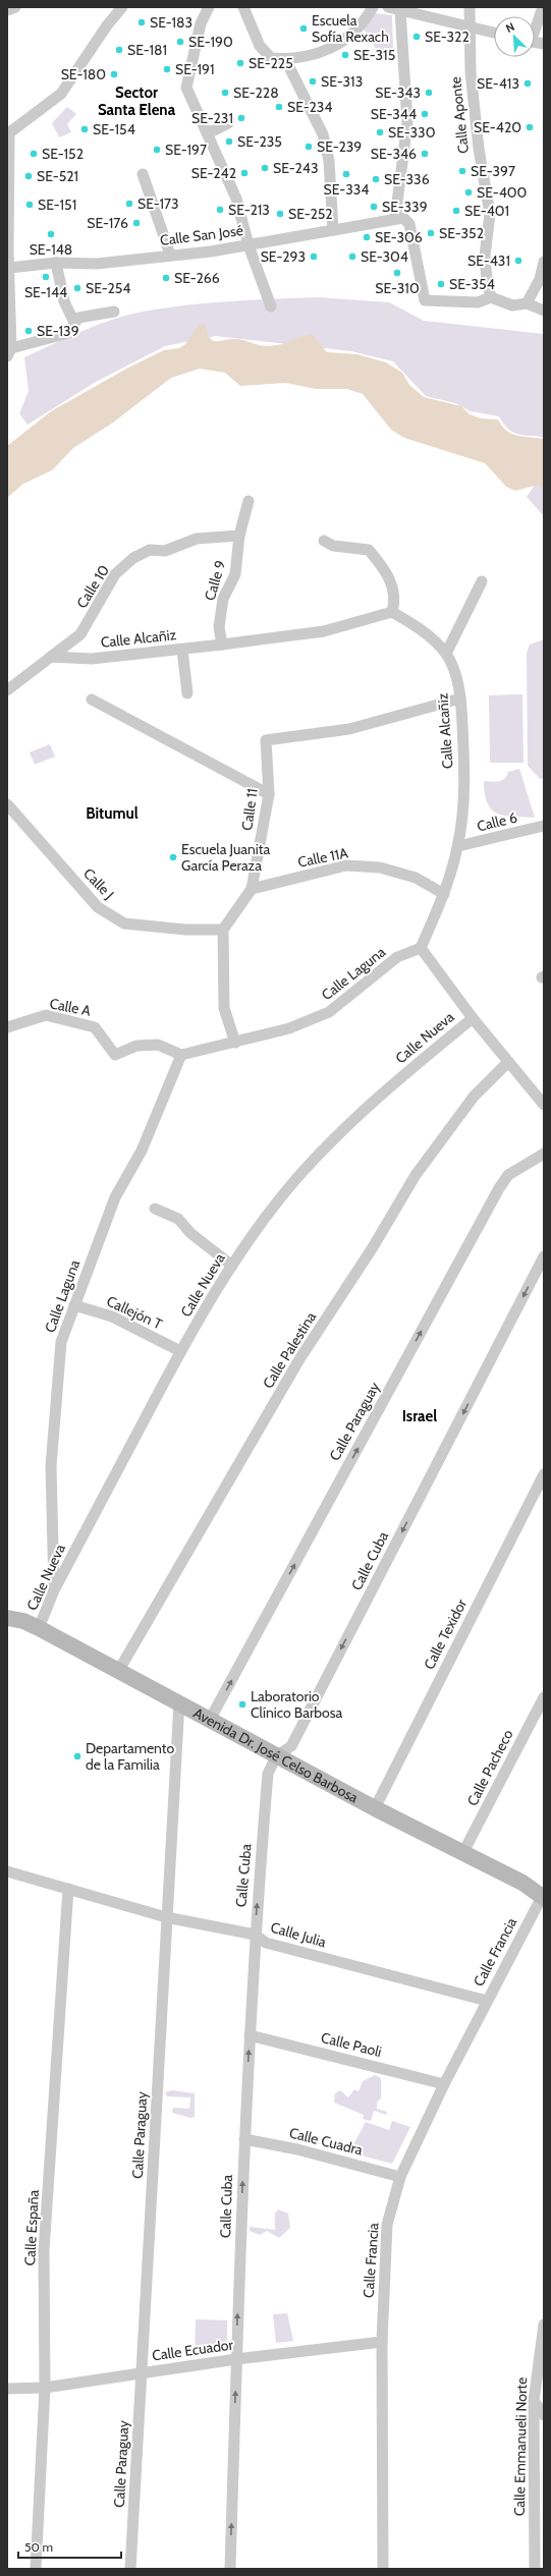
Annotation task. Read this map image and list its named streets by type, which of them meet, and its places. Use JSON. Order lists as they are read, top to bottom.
{
  "streets": {
    "main road": ["Avenida Dr. José Celso Barbosa"],
    "street": [
      "Calle Aponte",
      "Calle San José",
      "Calle 9",
      "Calle 10",
      "Calle Alcañiz",
      "Calle 11",
      "Calle 6",
      "Calle 11A",
      "Calle J",
      "Calle Laguna",
      "Calle A",
      "Calle Nueva",
      "Callejón T",
      "Calle Palestina",
      "Calle Paraguay",
      "Calle Cuba",
      "Calle Texidor",
      "Calle Pacheco",
      "Calle Julia",
      "Calle Francia",
      "Calle Paoli",
      "Calle Cuadra",
      "Calle España",
      "Calle Ecuador",
      "Calle Emmanueli Norte"
    ]
  },
  "crossings": [
    ["Calle 9", "Calle 10"],
    ["Calle 9", "Calle Alcañiz"],
    ["Calle 10", "Calle Alcañiz"],
    ["Calle Alcañiz", "Calle 11"],
    ["Calle Alcañiz", "Calle 6"],
    ["Calle Alcañiz", "Calle 11A"],
    ["Calle Alcañiz", "Calle Laguna"],
    ["Calle 11", "Calle 11A"],
    ["Calle 11", "Calle J"],
    ["Calle Laguna", "Calle A"],
    ["Calle Laguna", "Calle Nueva"],
    ["Calle Laguna", "Callejón T"],
    ["Calle Nueva", "Callejón T"],
    ["Calle Nueva", "Avenida Dr. José Celso Barbosa"],
    ["Calle Palestina", "Avenida Dr. José Celso Barbosa"],
    ["Calle Paraguay", "Avenida Dr. José Celso Barbosa"],
    ["Calle Paraguay", "Calle Julia"],
    ["Calle Paraguay", "Calle Ecuador"],
    ["Calle Cuba", "Avenida Dr. José Celso Barbosa"],
    ["Calle Cuba", "Calle Julia"],
    ["Calle Cuba", "Calle Paoli"],
    ["Calle Cuba", "Calle Cuadra"],
    ["Calle Cuba", "Calle Ecuador"],
    ["Calle Texidor", "Avenida Dr. José Celso Barbosa"],
    ["Avenida Dr. José Celso Barbosa", "Calle Pacheco"],
    ["Avenida Dr. José Celso Barbosa", "Calle Francia"],
    ["Calle Julia", "Calle Francia"],
    ["Calle Julia", "Calle España"],
    ["Calle Francia", "Calle Paoli"],
    ["Calle Francia", "Calle Cuadra"],
    ["Calle Francia", "Calle Ecuador"],
    ["Calle España", "Calle Ecuador"]
  ],
  "one_way": ["Calle Paraguay"],
  "districts": ["Sector Santa Elena", "Bitumul", "Israel"],
  "places": [
    "SE-183",
    "Escuela Sofía Rexach",
    "SE-322",
    "SE-190",
    "SE-181",
    "SE-315",
    "SE-225",
    "SE-191",
    "SE-180",
    "SE-313",
    "SE-413",
    "SE-228",
    "SE-343",
    "SE-234",
    "SE-344",
    "SE-231",
    "SE-420",
    "SE-154",
    "SE-330",
    "SE-235",
    "SE-239",
    "SE-197",
    "SE-152",
    "SE-346",
    "SE-243",
    "SE-397",
    "SE-242",
    "SE-334",
    "SE-521",
    "SE-336",
    "SE-400",
    "SE-173",
    "SE-151",
    "SE-339",
    "SE-213",
    "SE-401",
    "SE-252",
    "SE-176",
    "SE-352",
    "SE-148",
    "SE-306",
    "SE-293",
    "SE-304",
    "SE-431",
    "SE-310",
    "SE-144",
    "SE-266",
    "SE-354",
    "SE-254",
    "SE-139",
    "Escuela Juanita García Peraza",
    "Laboratorio Clínico Barbosa",
    "Departamento de la Familia"
  ],
  "scale_bar": "50 m",
  "north": "top left"
}
